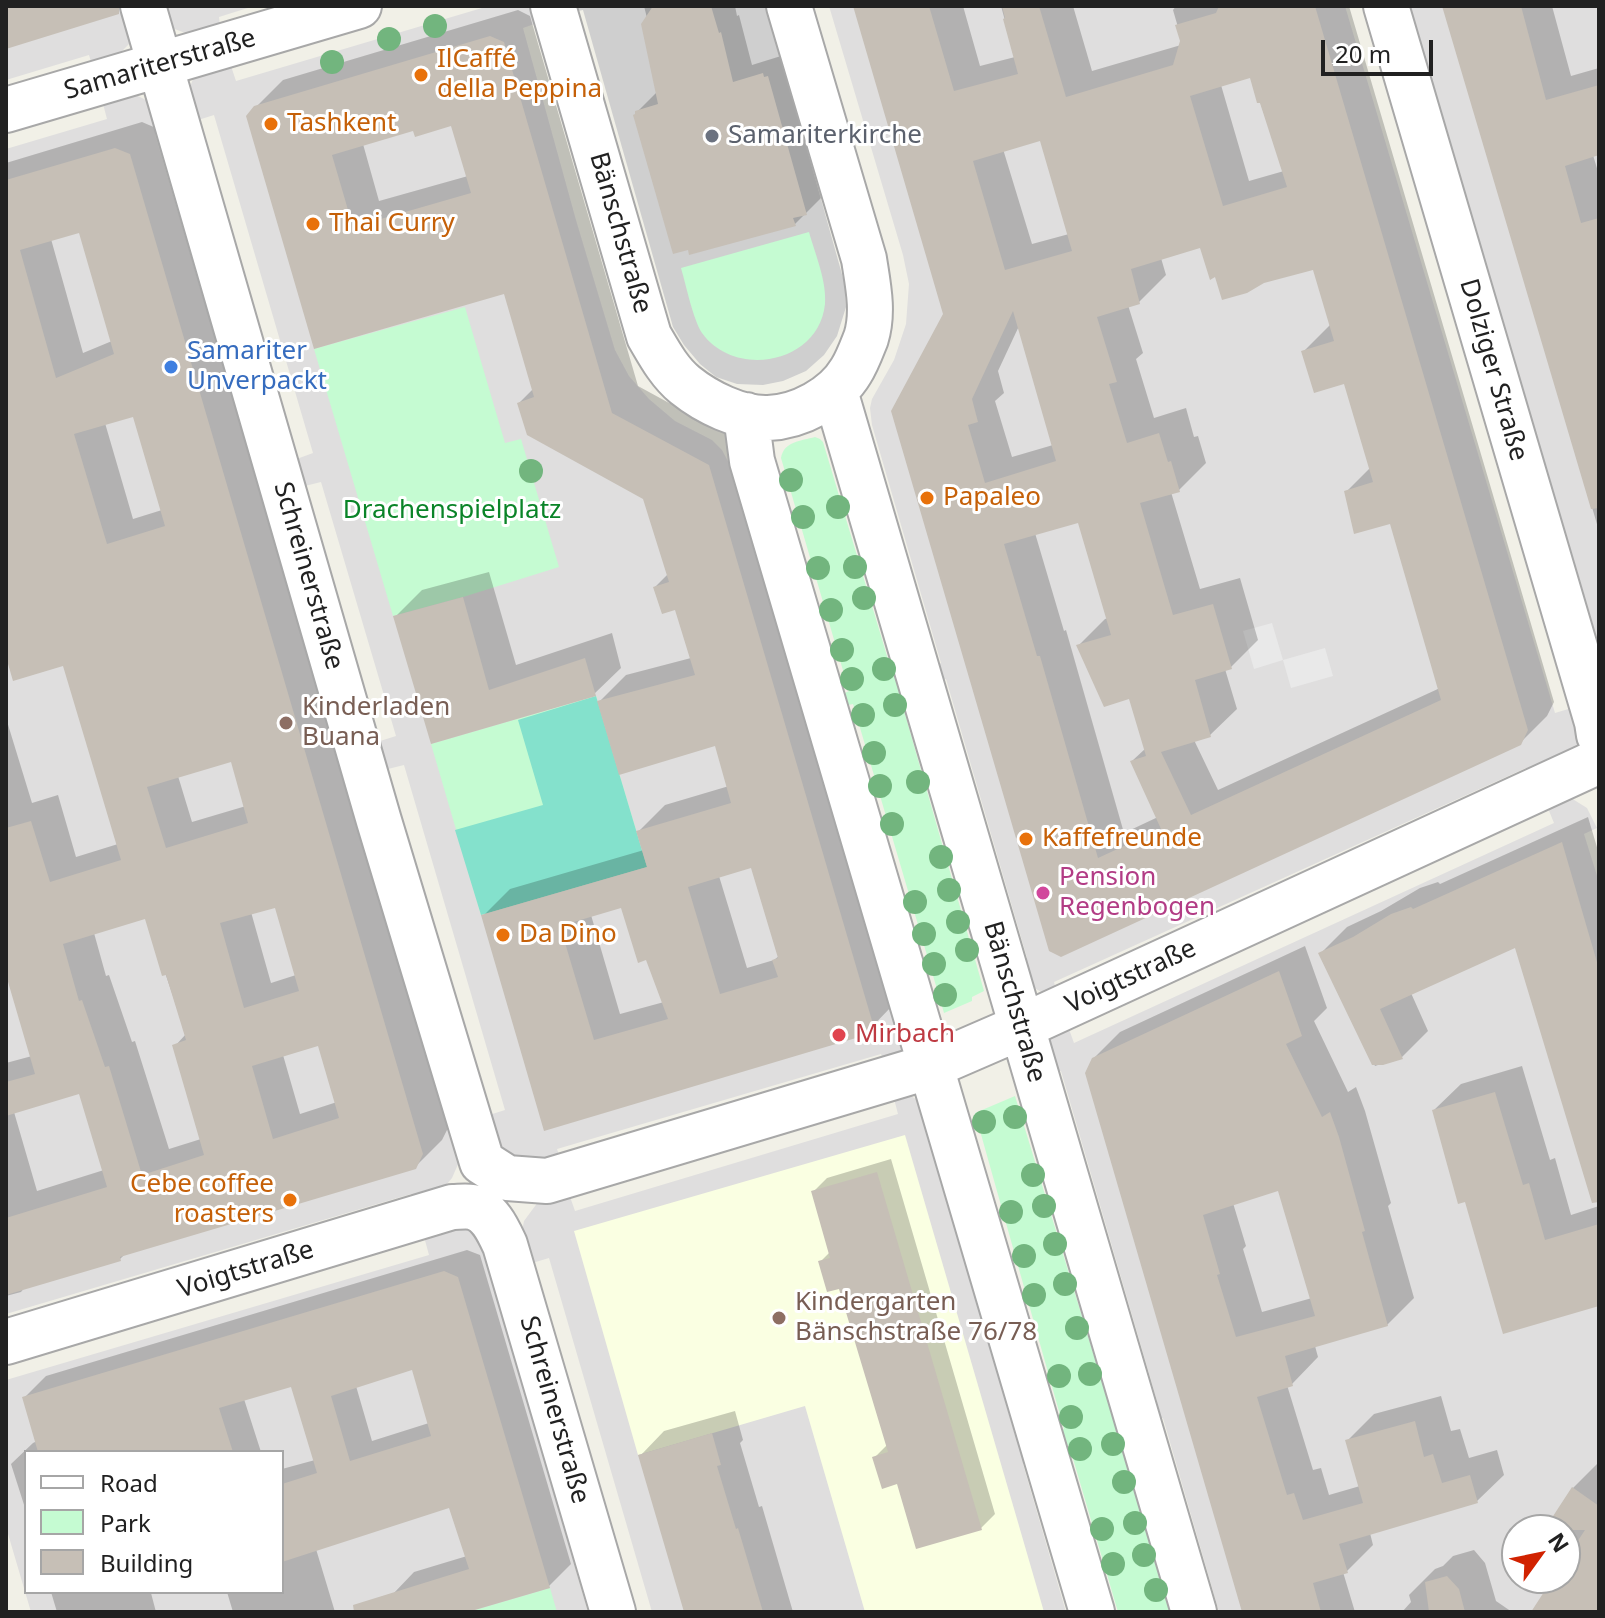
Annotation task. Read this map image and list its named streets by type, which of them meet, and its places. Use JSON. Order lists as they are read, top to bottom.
{
  "streets": {
    "street": [
      "Samariterstraße",
      "Bänschstraße",
      "Dolziger Straße",
      "Schreinerstraße",
      "Voigtstraße"
    ]
  },
  "crossings": [
    ["Samariterstraße", "Schreinerstraße"],
    ["Bänschstraße", "Voigtstraße"],
    ["Schreinerstraße", "Voigtstraße"]
  ],
  "parks": ["Drachenspielplatz"],
  "places": [
    "IlCaffé della Peppina",
    "Tashkent",
    "Samariterkirche",
    "Thai Curry",
    "Samariter Unverpackt",
    "Papaleo",
    "Kinderladen Buana",
    "Kaffefreunde",
    "Pension Regenbogen",
    "Da Dino",
    "Mirbach",
    "Cebe coffee roasters",
    "Kindergarten Bänschstraße 76/78"
  ],
  "legend": ["Road", "Park", "Building"],
  "scale_bar": "20 m",
  "north": "top right"
}
